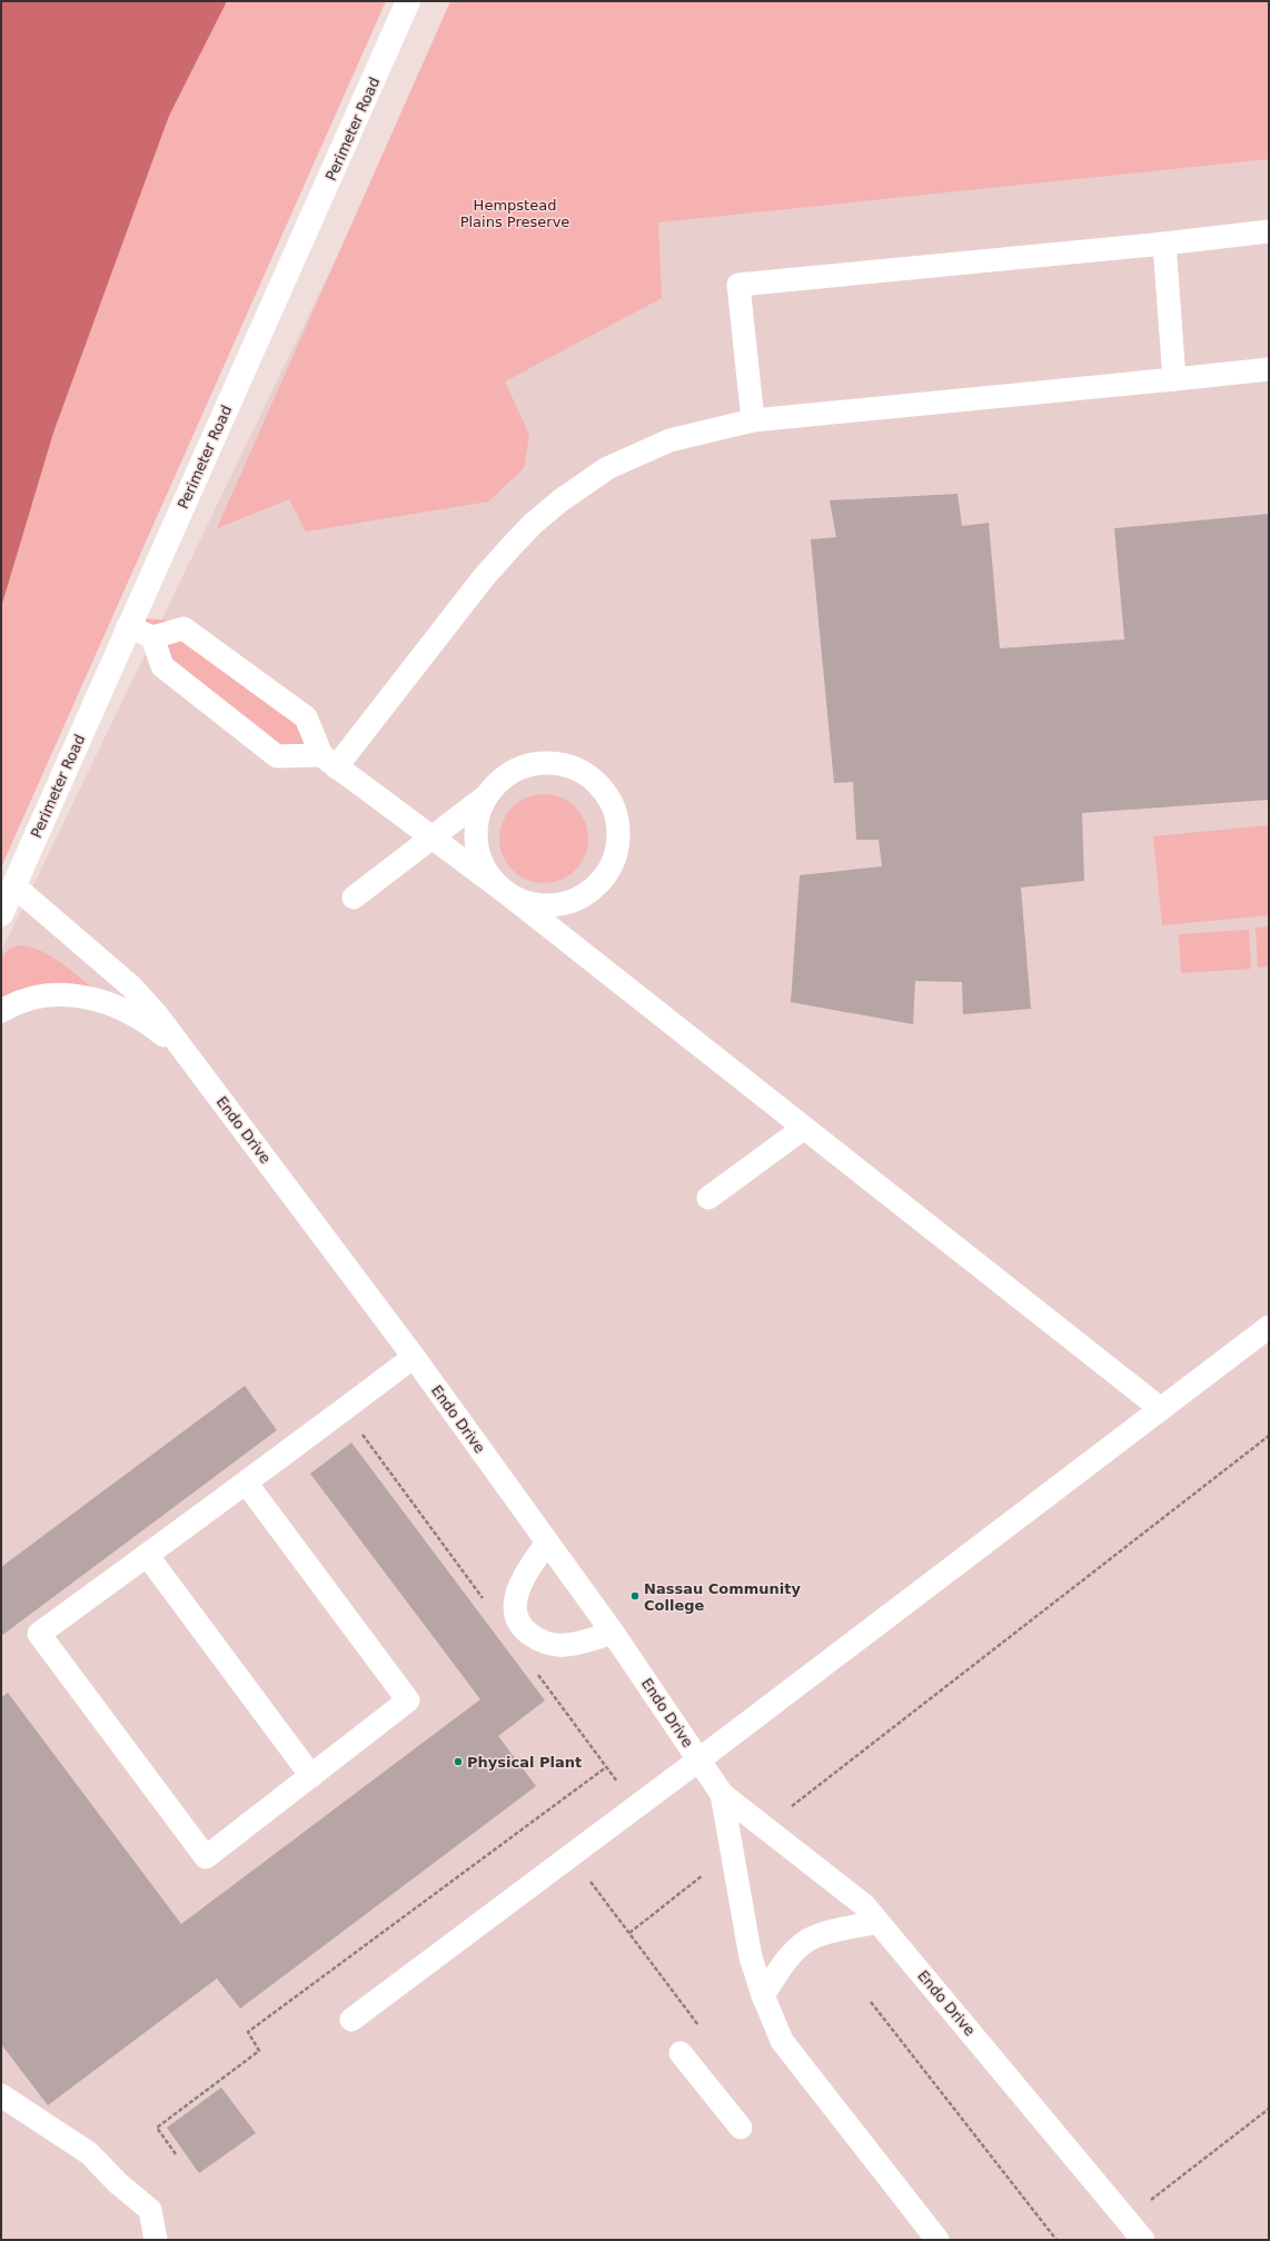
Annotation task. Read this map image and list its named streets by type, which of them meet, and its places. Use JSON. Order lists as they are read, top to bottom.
{
  "streets": {
    "street": ["Perimeter Road"],
    "lane": ["Endo Drive"]
  },
  "crossings": [
    ["Perimeter Road", "Endo Drive"]
  ],
  "parks": ["Hempstead Plains Preserve"],
  "places": ["Nassau Community College", "Physical Plant"]
}
